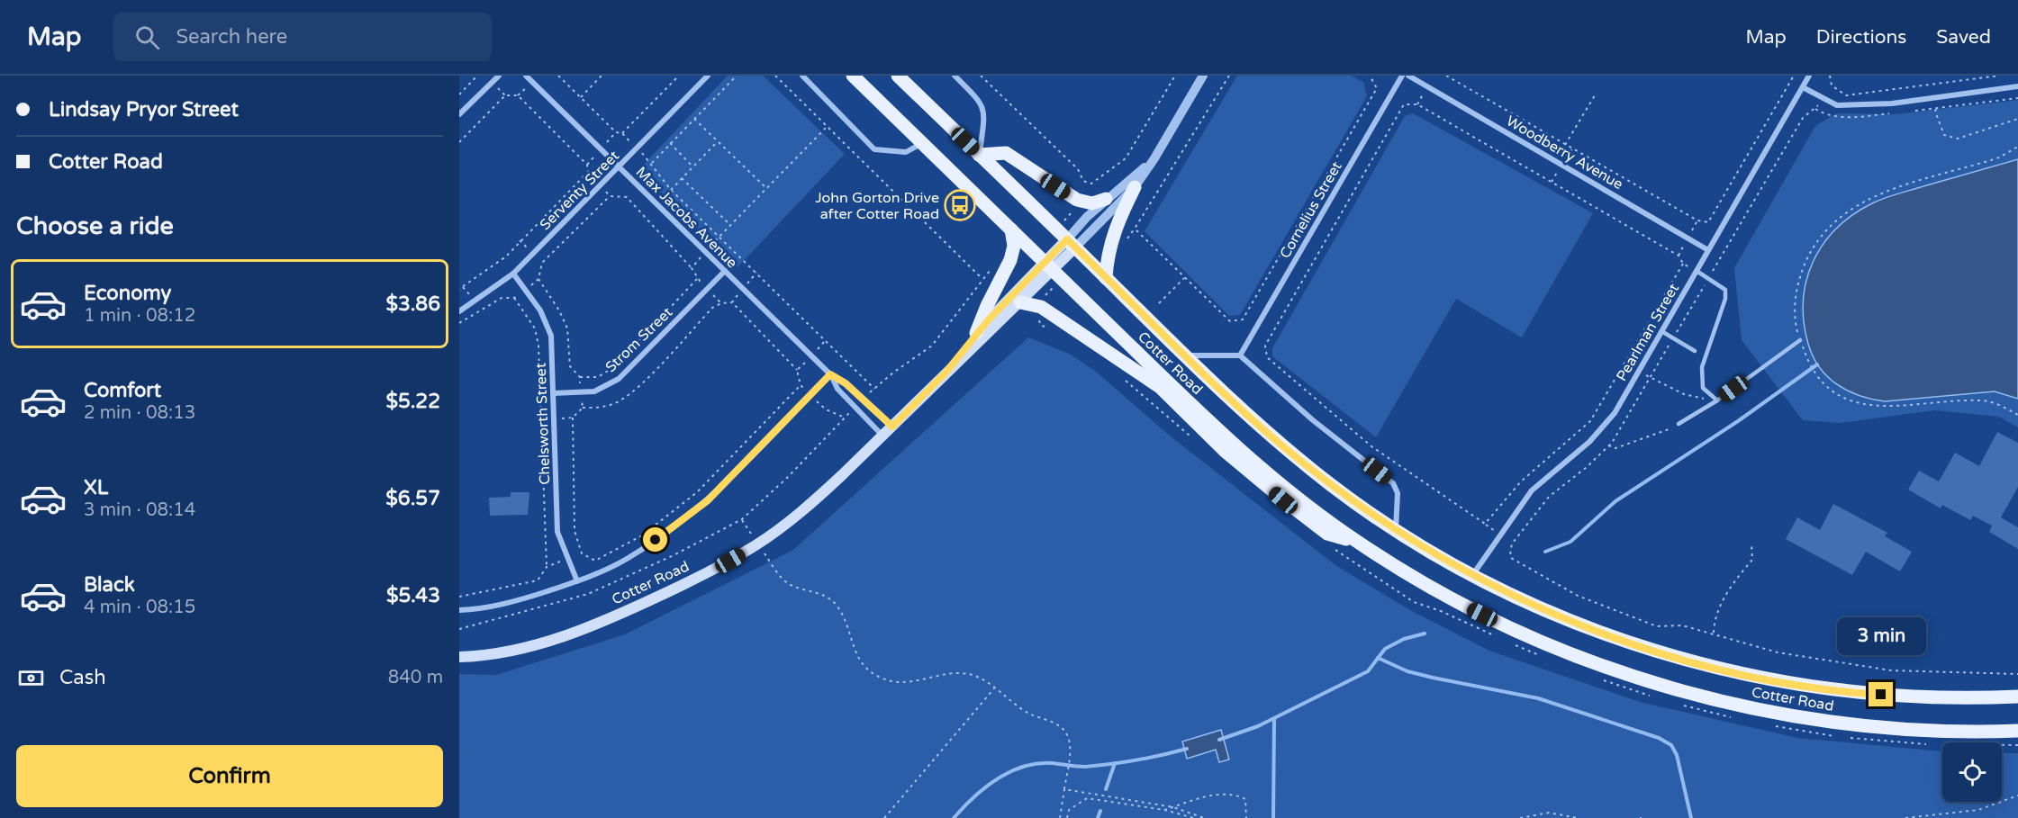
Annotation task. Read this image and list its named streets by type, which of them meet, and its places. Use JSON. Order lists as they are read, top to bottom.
{
  "streets": {
    "main road": ["Cotter Road"],
    "street": [
      "Woodberry Avenue",
      "Serventy Street",
      "Cornelius Street",
      "Max Jacobs Avenue",
      "Pearlman Street",
      "Strom Street",
      "Chelsworth Street"
    ]
  },
  "crossings": [
    ["Woodberry Avenue", "Pearlman Street"],
    ["Serventy Street", "Max Jacobs Avenue"],
    ["Serventy Street", "Chelsworth Street"],
    ["Max Jacobs Avenue", "Strom Street"],
    ["Max Jacobs Avenue", "Cotter Road"],
    ["Pearlman Street", "Cotter Road"],
    ["Strom Street", "Chelsworth Street"]
  ],
  "places": {
    "bus stop": ["John Gorton Drive after Cotter Road"]
  },
  "page": {
    "header": "Map",
    "search": "Search here",
    "nav": ["Map", "Directions", "Saved"],
    "banner": ["Lindsay Pryor Street", "Cotter Road"],
    "heading": "Choose a ride",
    "list": [
      {
        "name": "Economy",
        "note": "1 min · 08:12",
        "value": "$3.86"
      },
      {
        "name": "Comfort",
        "note": "2 min · 08:13",
        "value": "$5.22"
      },
      {
        "name": "XL",
        "note": "3 min · 08:14",
        "value": "$6.57"
      },
      {
        "name": "Black",
        "note": "4 min · 08:15",
        "value": "$5.43"
      }
    ],
    "bubble": "3 min",
    "pay": ["Cash", "840 m"],
    "buttons": "Confirm"
  }
}
